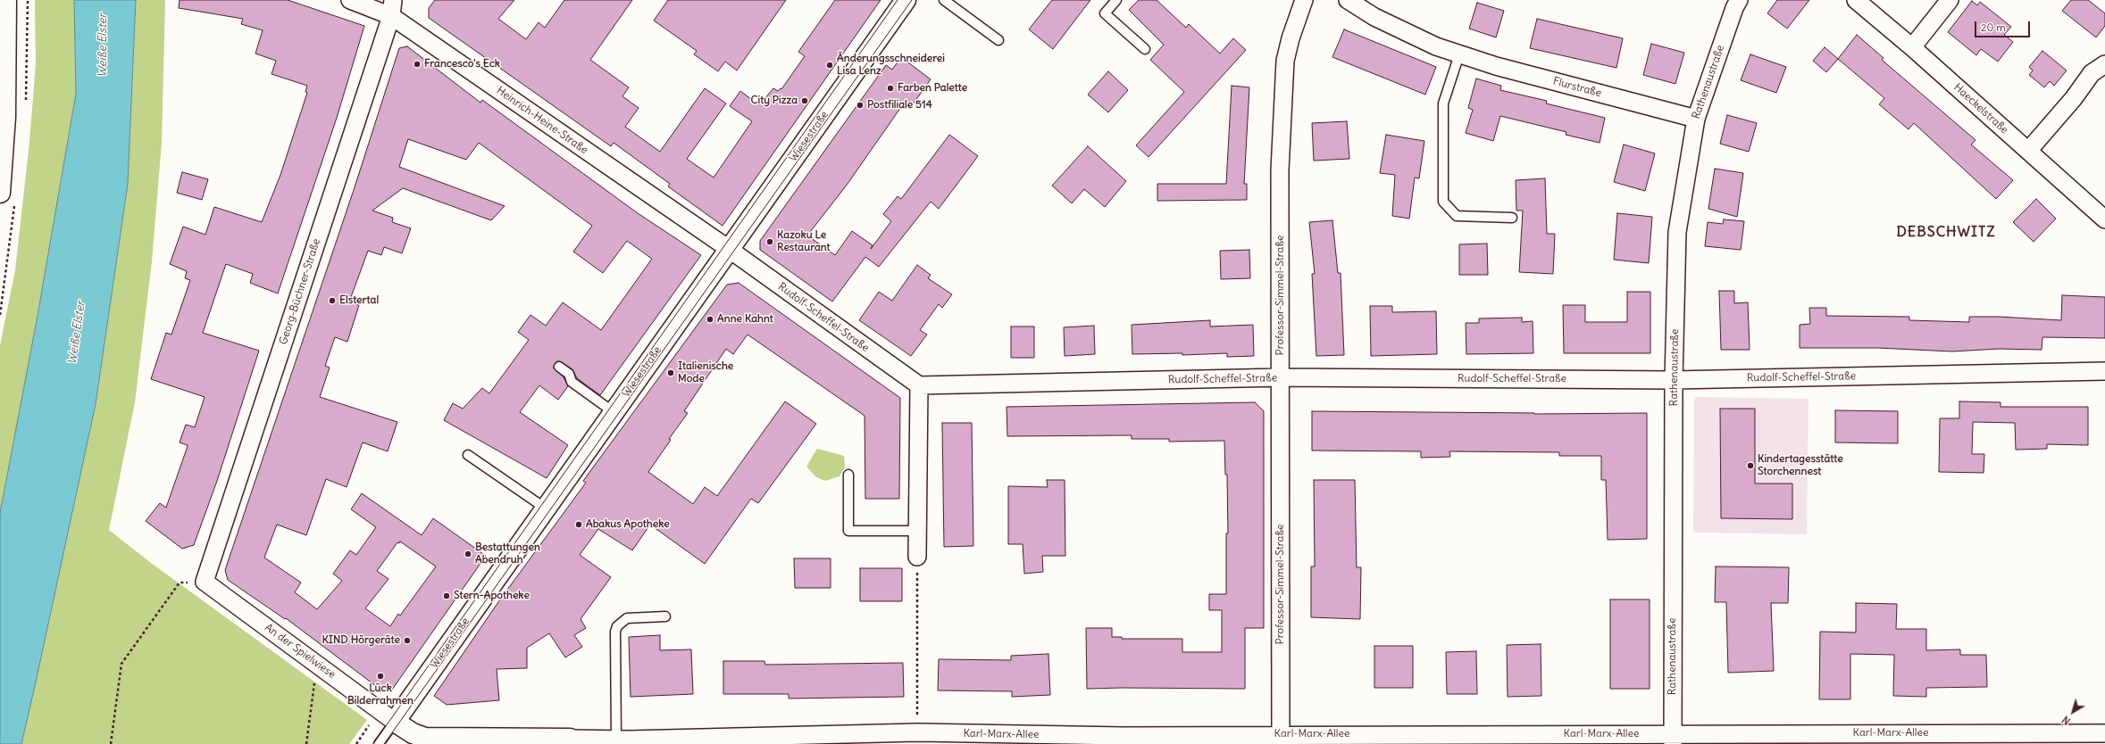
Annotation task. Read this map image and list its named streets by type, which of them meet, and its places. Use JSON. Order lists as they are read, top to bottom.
{
  "streets": {
    "street": [
      "Rathenaustraße",
      "Flurstraße",
      "Haeckelstraße",
      "Heinrich-Heine-Straße",
      "Wiesestraße",
      "Georg-Büchner-Straße",
      "Professor-Simmel-Straße",
      "Rudolf-Scheffel-Straße",
      "An der Spielwiese",
      "Karl-Marx-Allee"
    ]
  },
  "crossings": [
    ["Rathenaustraße", "Flurstraße"],
    ["Rathenaustraße", "Rudolf-Scheffel-Straße"],
    ["Rathenaustraße", "Karl-Marx-Allee"],
    ["Heinrich-Heine-Straße", "Wiesestraße"],
    ["Heinrich-Heine-Straße", "Georg-Büchner-Straße"],
    ["Heinrich-Heine-Straße", "Rudolf-Scheffel-Straße"],
    ["Wiesestraße", "Rudolf-Scheffel-Straße"],
    ["Wiesestraße", "An der Spielwiese"],
    ["Wiesestraße", "Karl-Marx-Allee"],
    ["Georg-Büchner-Straße", "An der Spielwiese"],
    ["Professor-Simmel-Straße", "Rudolf-Scheffel-Straße"],
    ["Professor-Simmel-Straße", "Karl-Marx-Allee"],
    ["An der Spielwiese", "Karl-Marx-Allee"]
  ],
  "districts": ["DEBSCHWITZ"],
  "water": ["Weiße Elster"],
  "places": [
    "Francesco's Eck",
    "Änderungsschneiderei Lisa Lenz",
    "Farben Palette",
    "City Pizza",
    "Postfiliale 514",
    "Kazoku Le Restaurant",
    "Elstertal",
    "Anne Kahnt",
    "Italienische Mode",
    "Kindertagesstätte Storchennest",
    "Abakus Apotheke",
    "Bestattungen Abendruh",
    "Stern-Apotheke",
    "KIND Hörgeräte",
    "Lück Bilderrahmen"
  ],
  "scale_bar": "20 m",
  "north": "bottom left"
}
